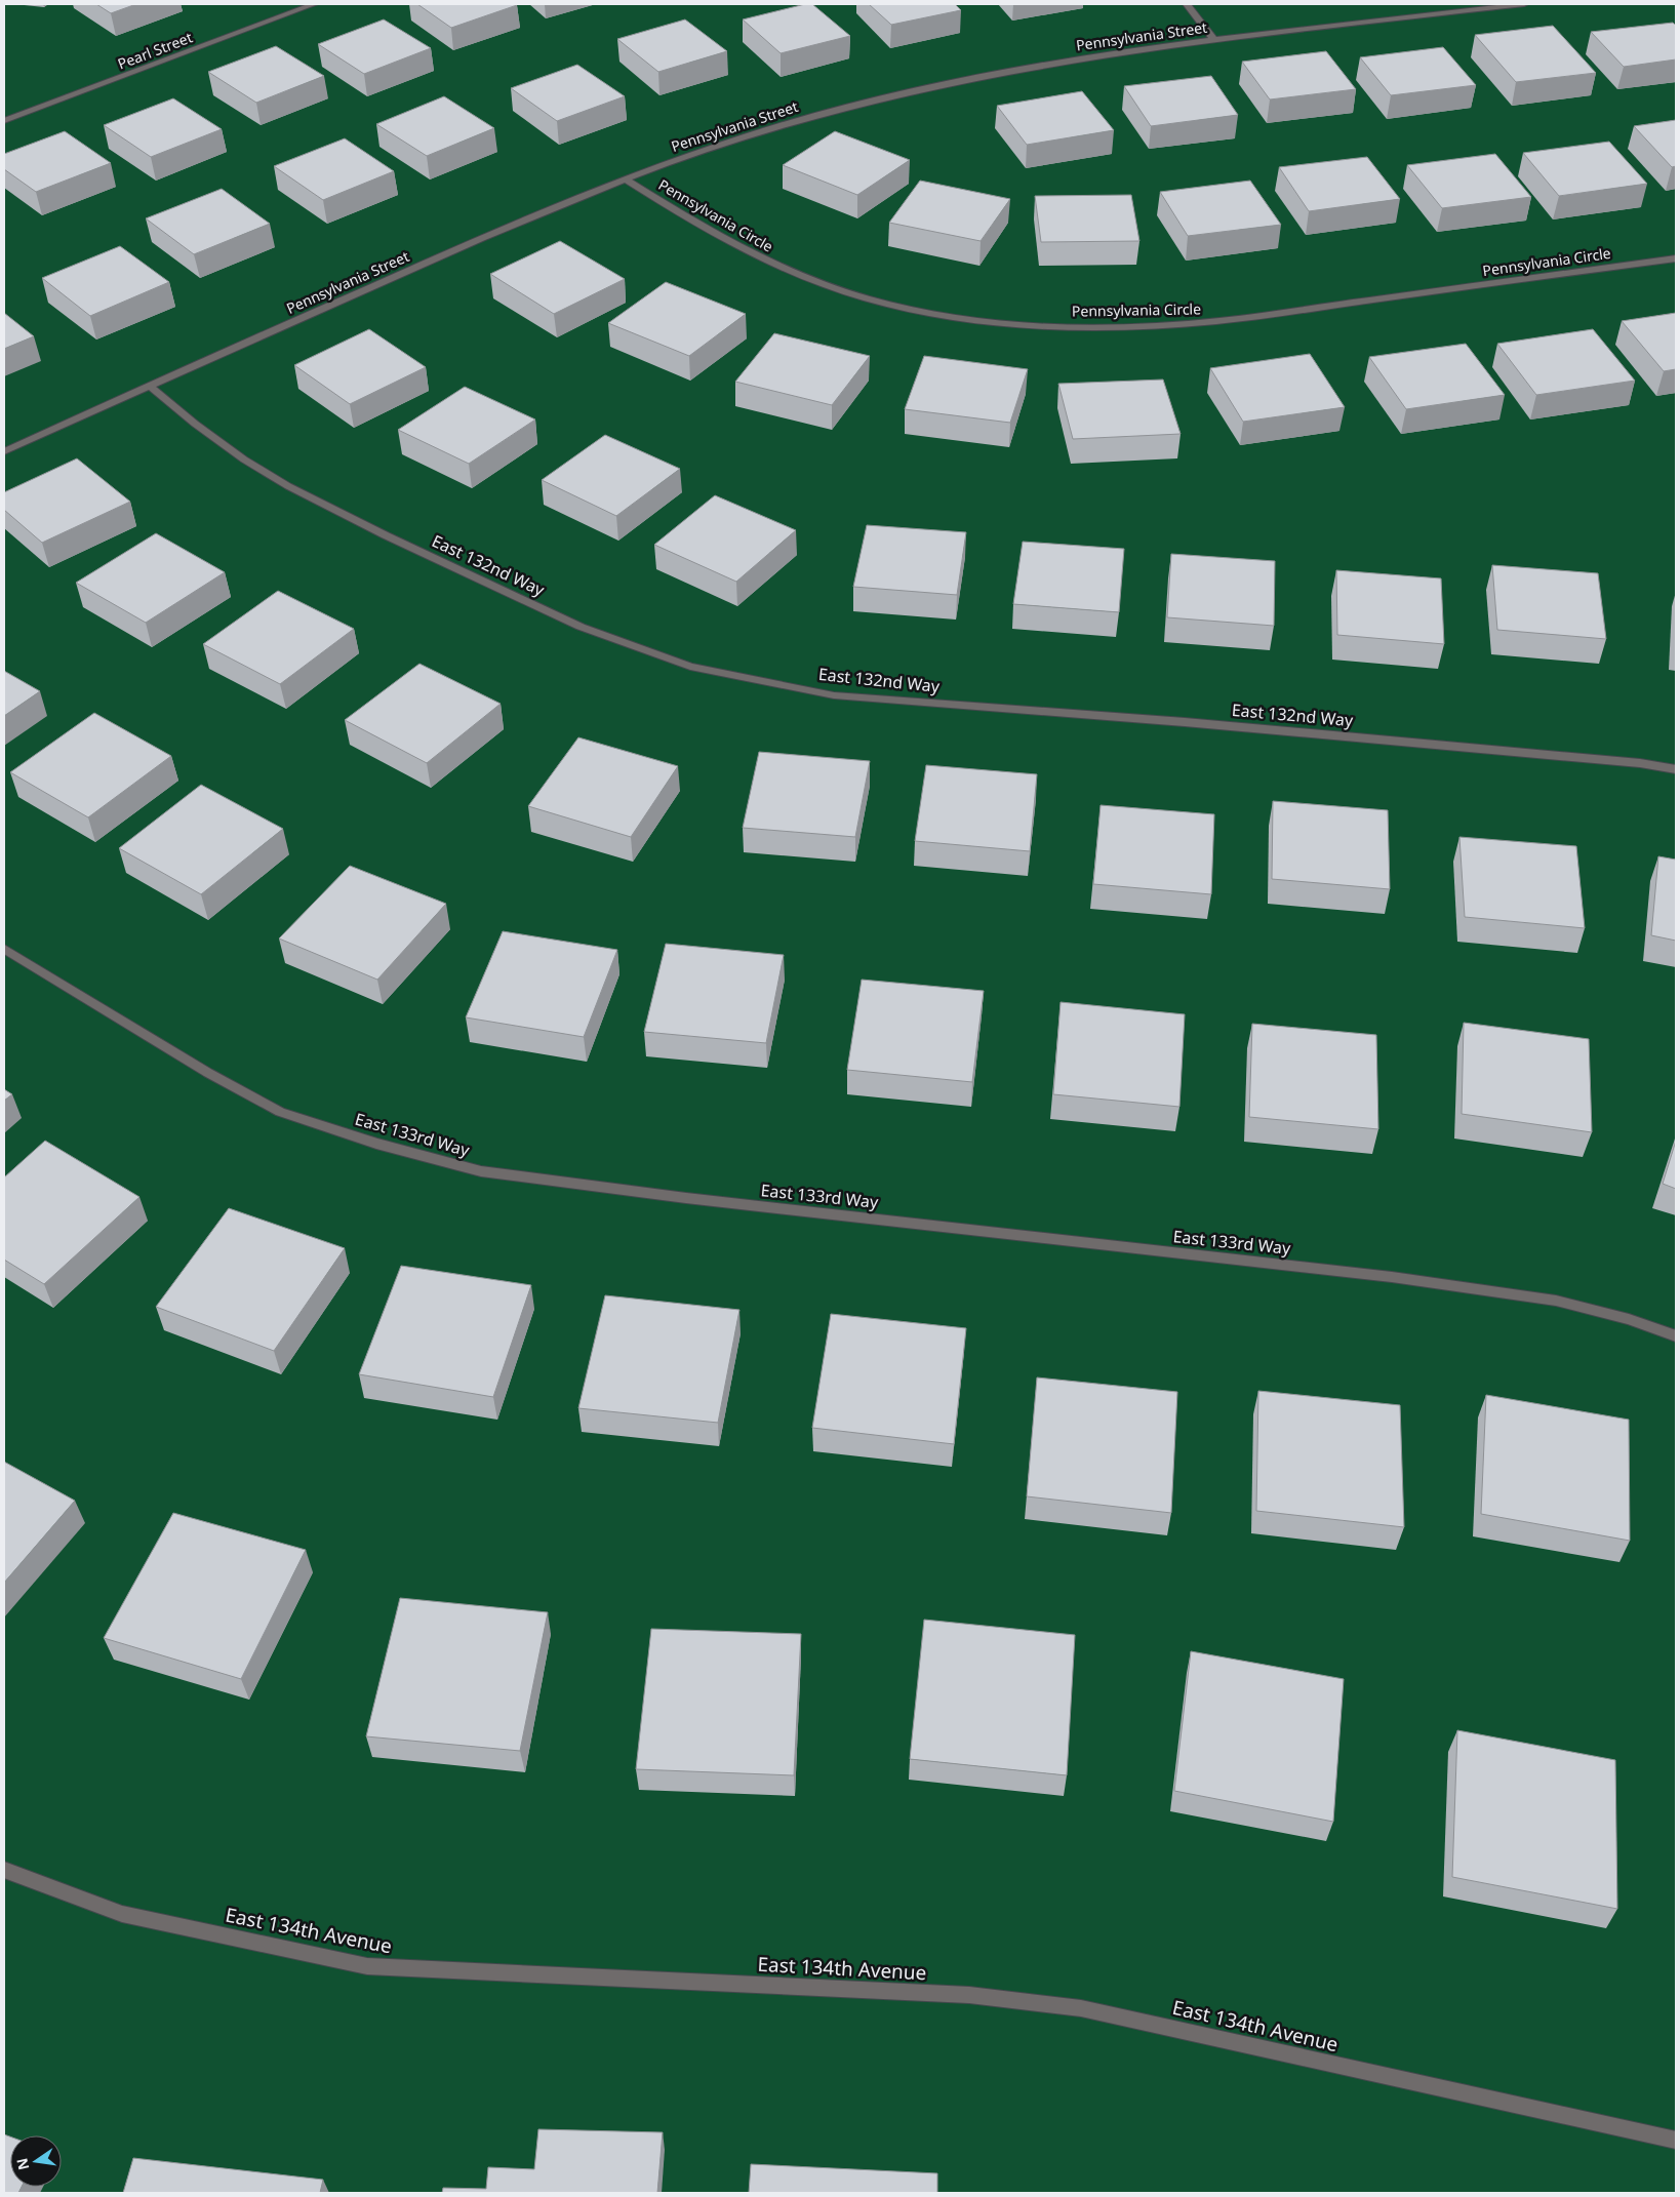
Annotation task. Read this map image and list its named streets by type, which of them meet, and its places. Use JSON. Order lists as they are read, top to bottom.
{
  "streets": {
    "street": [
      "Pennsylvania Street",
      "Pearl Street",
      "Pennsylvania Circle",
      "East 132nd Way",
      "East 133rd Way",
      "East 134th Avenue"
    ]
  },
  "crossings": [
    ["Pennsylvania Street", "Pennsylvania Circle"],
    ["Pennsylvania Street", "East 132nd Way"]
  ],
  "north": "left"
}
